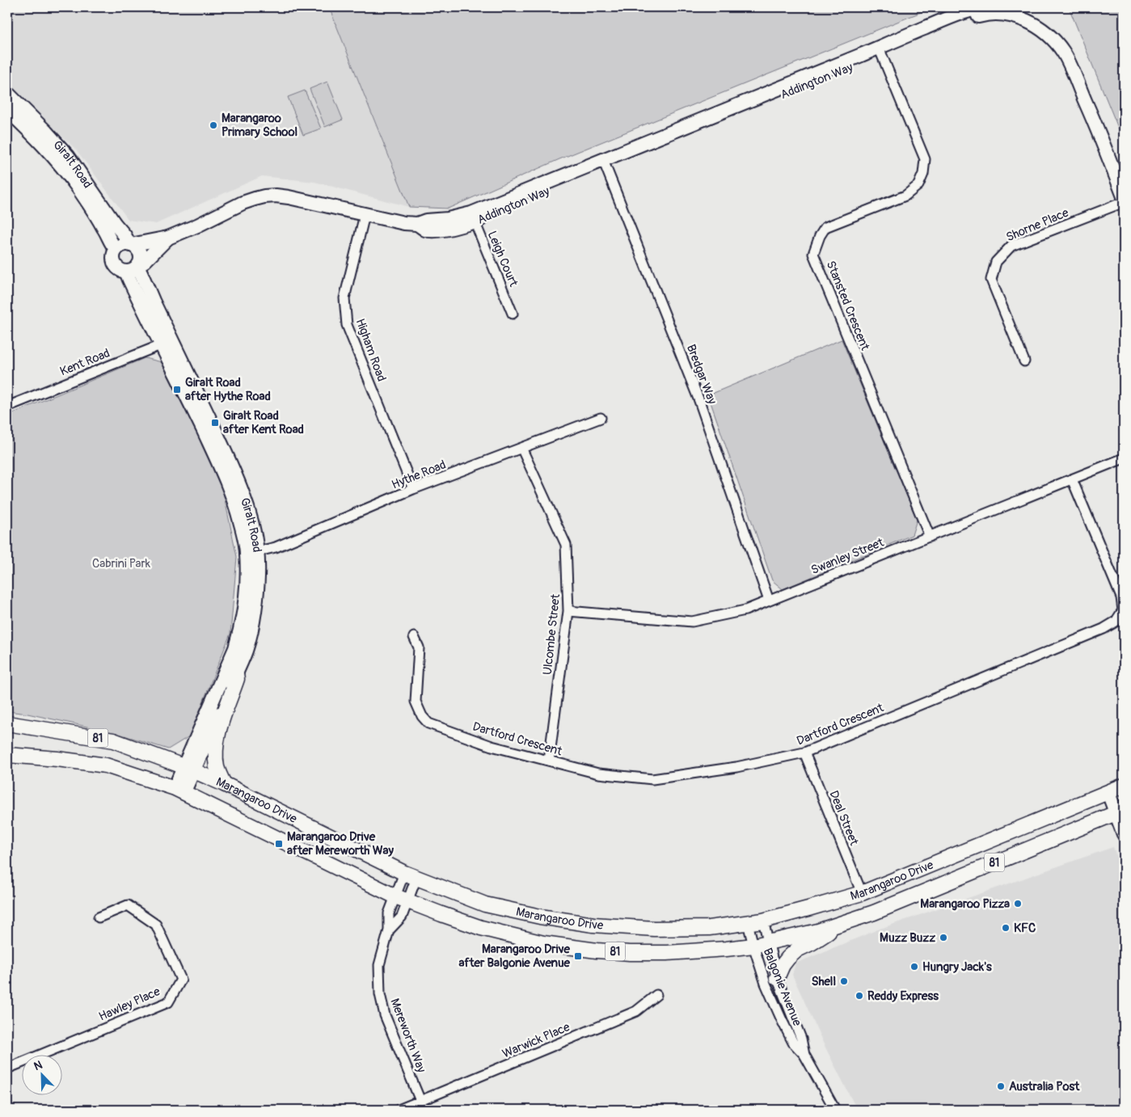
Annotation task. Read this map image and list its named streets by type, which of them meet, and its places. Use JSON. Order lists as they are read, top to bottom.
{
  "streets": {
    "main road": ["81", "Marangaroo Drive"],
    "street": [
      "Addington Way",
      "Giralt Road",
      "Shorne Place",
      "Leigh Court",
      "Stansted Crescent",
      "Higham Road",
      "Kent Road",
      "Bredgar Way",
      "Hythe Road",
      "Swanley Street",
      "Ulcombe Street",
      "Dartford Crescent",
      "Deal Street",
      "Balgonie Avenue",
      "Hawley Place",
      "Mereworth Way",
      "Warwick Place"
    ]
  },
  "crossings": [
    ["Addington Way", "Giralt Road"],
    ["Addington Way", "Leigh Court"],
    ["Addington Way", "Stansted Crescent"],
    ["Addington Way", "Higham Road"],
    ["Addington Way", "Bredgar Way"],
    ["Giralt Road", "Kent Road"],
    ["Giralt Road", "Hythe Road"],
    ["Giralt Road", "Marangaroo Drive"],
    ["Stansted Crescent", "Swanley Street"],
    ["Higham Road", "Hythe Road"],
    ["Bredgar Way", "Swanley Street"],
    ["Hythe Road", "Ulcombe Street"],
    ["Swanley Street", "Ulcombe Street"],
    ["Swanley Street", "Dartford Crescent"],
    ["Ulcombe Street", "Dartford Crescent"],
    ["Dartford Crescent", "Deal Street"],
    ["Marangaroo Drive", "Deal Street"],
    ["Marangaroo Drive", "Balgonie Avenue"],
    ["Marangaroo Drive", "Mereworth Way"],
    ["Mereworth Way", "Warwick Place"]
  ],
  "parks": ["Cabrini Park"],
  "places": {
    "other": [
      "Marangaroo Primary School",
      "Marangaroo Pizza",
      "KFC",
      "Muzz Buzz",
      "Hungry Jack's",
      "Shell",
      "Reddy Express",
      "Australia Post"
    ],
    "transit": [
      "Giralt Road after Hythe Road",
      "Giralt Road after Kent Road",
      "Marangaroo Drive after Mereworth Way",
      "Marangaroo Drive after Balgonie Avenue"
    ]
  },
  "north": "top left"
}
